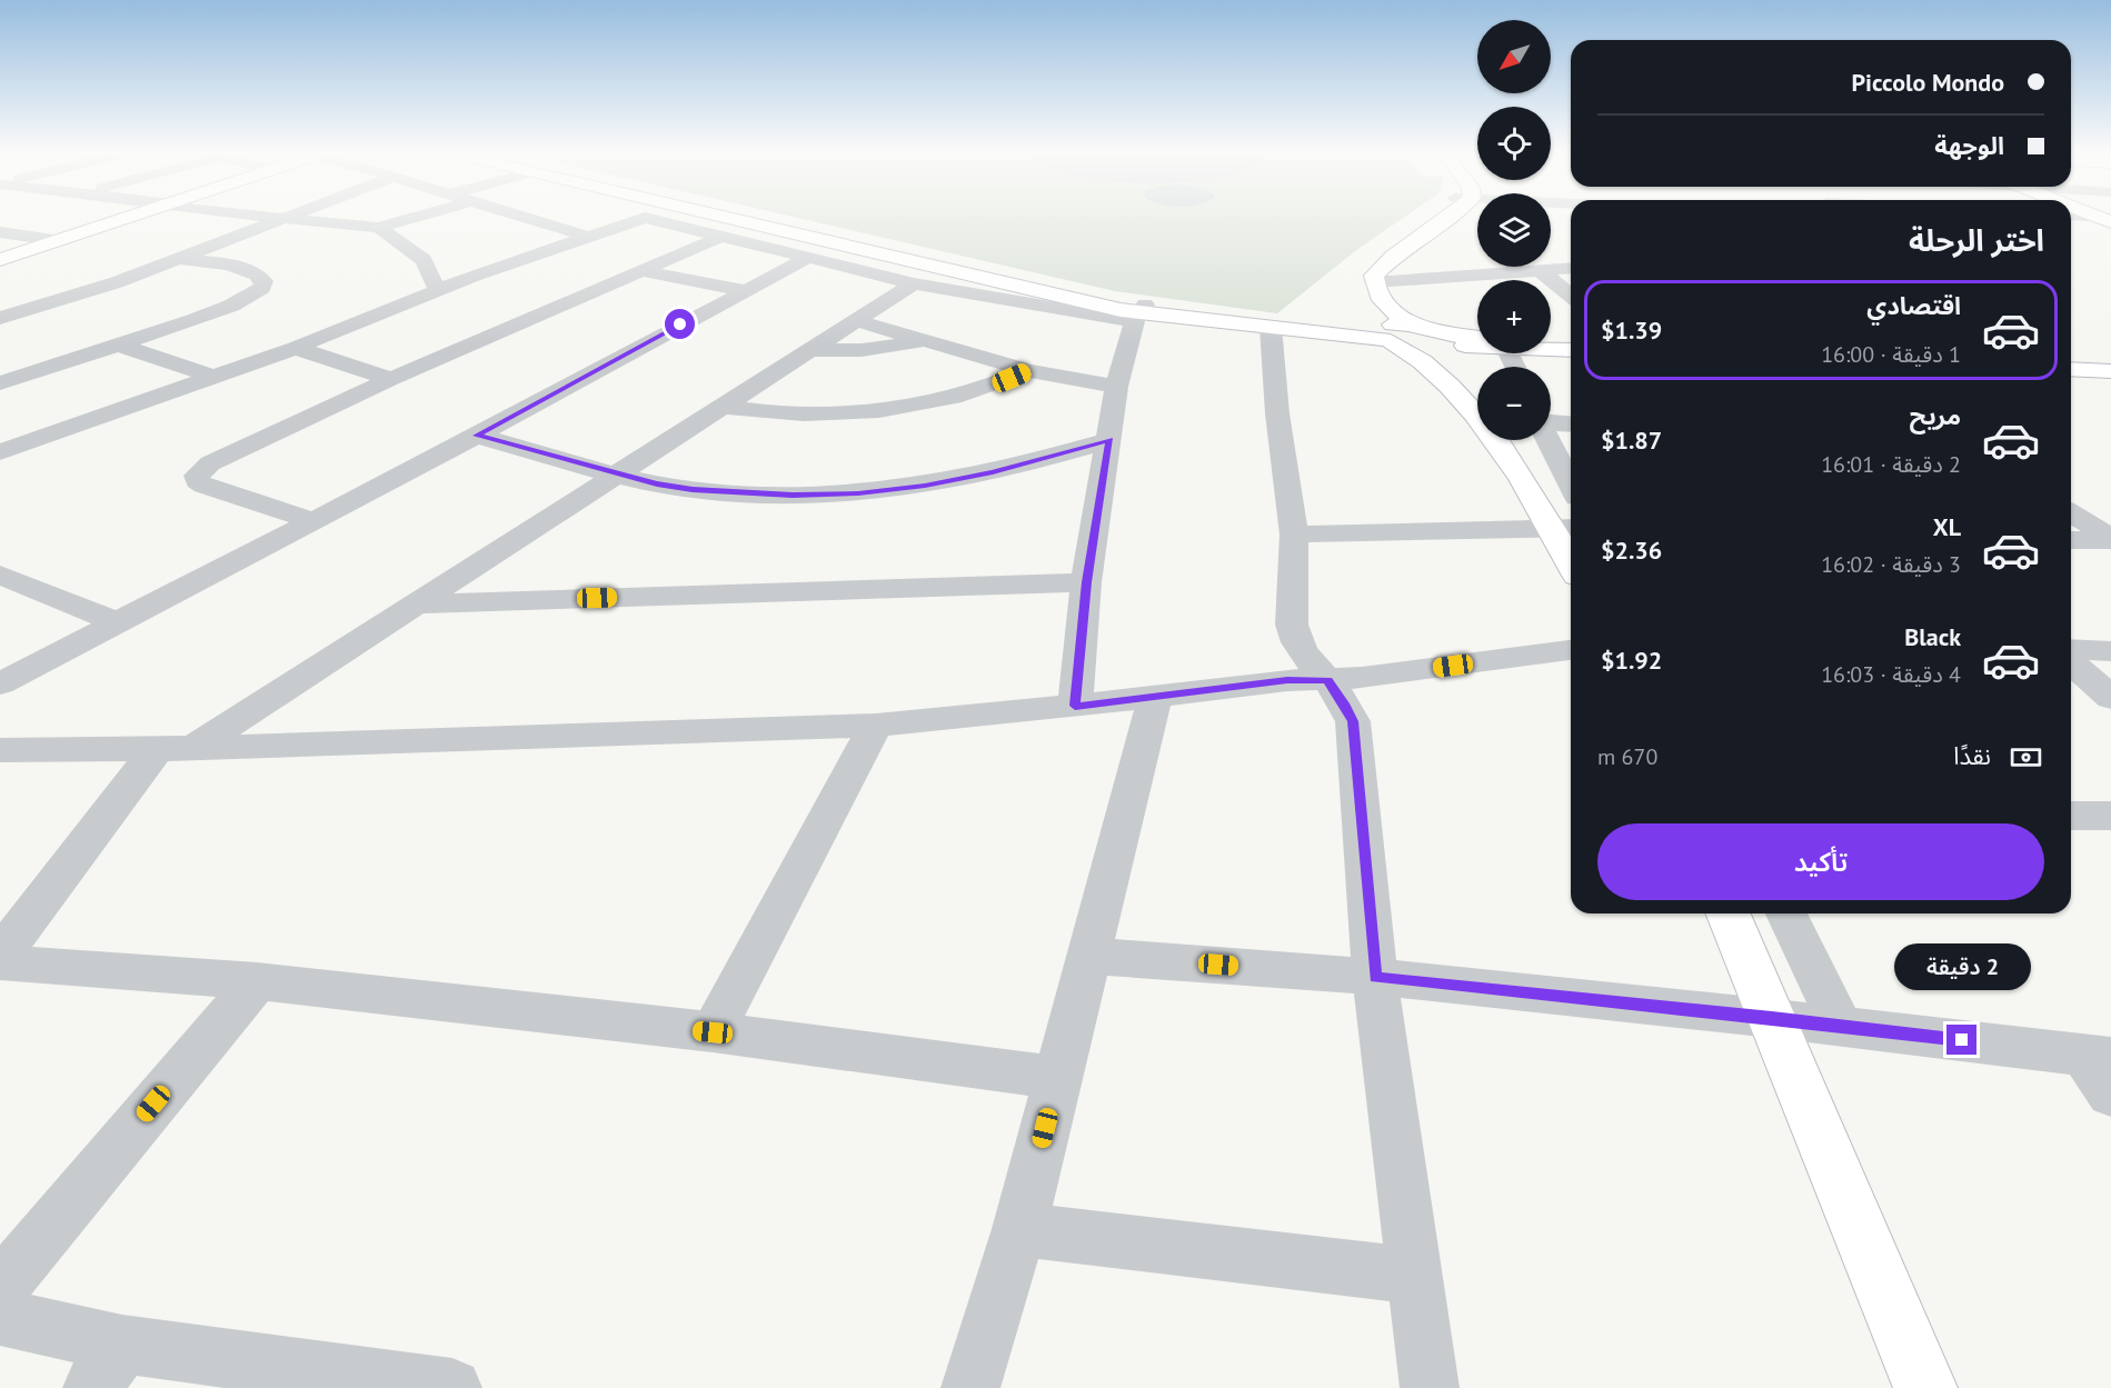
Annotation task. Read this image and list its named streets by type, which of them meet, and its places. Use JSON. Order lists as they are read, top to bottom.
{
  "north": "bottom left",
  "page": {
    "map_buttons": ["+", "−"],
    "banner": ["Piccolo Mondo", "الوجهة"],
    "heading": "اختر الرحلة",
    "list": [
      {
        "name": "اقتصادي",
        "note": "1 دقيقة · 16:00",
        "value": "$1.39"
      },
      {
        "name": "مريح",
        "note": "2 دقيقة · 16:01",
        "value": "$1.87"
      },
      {
        "name": "XL",
        "note": "3 دقيقة · 16:02",
        "value": "$2.36"
      },
      {
        "name": "Black",
        "note": "4 دقيقة · 16:03",
        "value": "$1.92"
      }
    ],
    "pay": ["نقدًا", "670 m"],
    "buttons": "تأكيد",
    "bubble": "2 دقيقة"
  }
}
